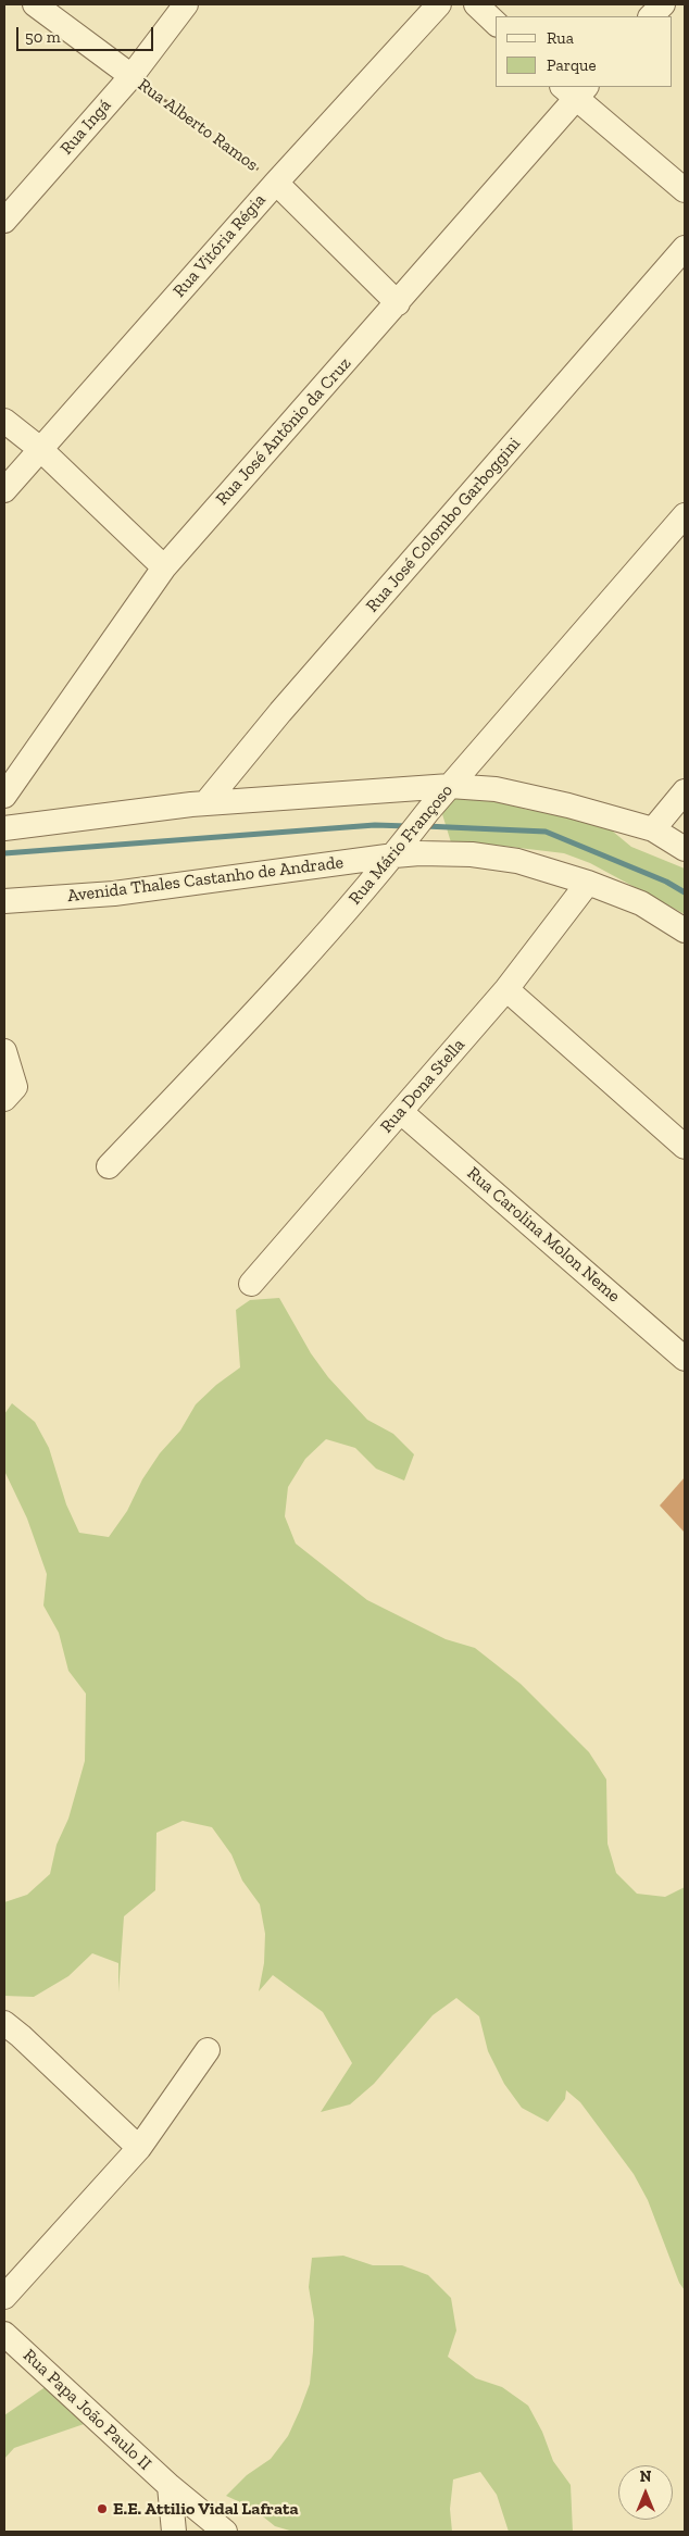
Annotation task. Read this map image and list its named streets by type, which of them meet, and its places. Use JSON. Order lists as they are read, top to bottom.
{
  "streets": {
    "street": [
      "Rua Alberto Ramos",
      "Rua Ingá",
      "Rua Vitória Régia",
      "Rua José Antônio da Cruz",
      "Rua José Colombo Garboggini",
      "Rua Mário Françoso",
      "Avenida Thales Castanho de Andrade",
      "Rua Dona Stella",
      "Rua Carolina Molon Neme",
      "Rua Papa João Paulo II"
    ]
  },
  "crossings": [
    ["Rua Alberto Ramos", "Rua Ingá"],
    ["Rua Alberto Ramos", "Rua Vitória Régia"],
    ["Rua Alberto Ramos", "Rua José Antônio da Cruz"],
    ["Rua Mário Françoso", "Avenida Thales Castanho de Andrade"],
    ["Avenida Thales Castanho de Andrade", "Rua Dona Stella"],
    ["Rua Dona Stella", "Rua Carolina Molon Neme"]
  ],
  "places": ["E.E. Attilio Vidal Lafrata"],
  "legend": ["Rua", "Parque"],
  "scale_bar": "50 m",
  "north": "top"
}
